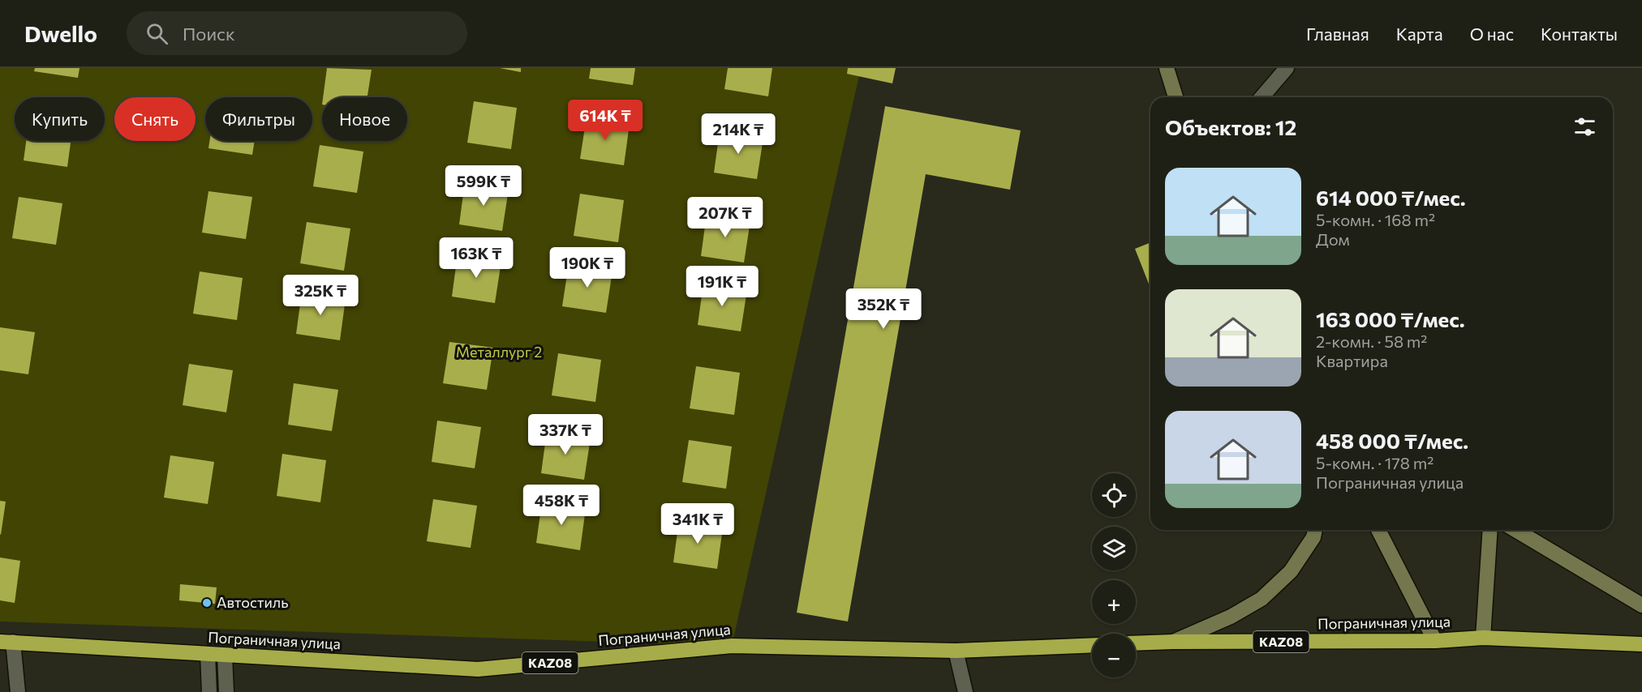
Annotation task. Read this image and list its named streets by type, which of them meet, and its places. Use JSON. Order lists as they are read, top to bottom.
{
  "streets": {
    "highway": ["Пограничная улица", "KAZ08"]
  },
  "parks": ["Металлург 2"],
  "places": ["Автостиль"],
  "page": {
    "header": "Dwello",
    "search": "Поиск",
    "nav": [
      "Главная",
      "Карта",
      "О нас",
      "Контакты"
    ],
    "chip": [
      "Купить",
      "Снять",
      "Фильтры",
      "Новое"
    ],
    "heading": "Объектов: 12",
    "price": [
      "614K ₸",
      "214K ₸",
      "599K ₸",
      "207K ₸",
      "163K ₸",
      "190K ₸",
      "191K ₸",
      "325K ₸",
      "352K ₸",
      "337K ₸",
      "458K ₸",
      "341K ₸"
    ],
    "list": [
      {
        "name": "614 000 ₸/мес.",
        "note": "5-комн. · 168 m² · Дом"
      },
      {
        "name": "163 000 ₸/мес.",
        "note": "2-комн. · 58 m² · Квартира"
      },
      {
        "name": "458 000 ₸/мес.",
        "note": "5-комн. · 178 m² · Пограничная улица"
      }
    ],
    "map_buttons": ["+", "−"]
  }
}
